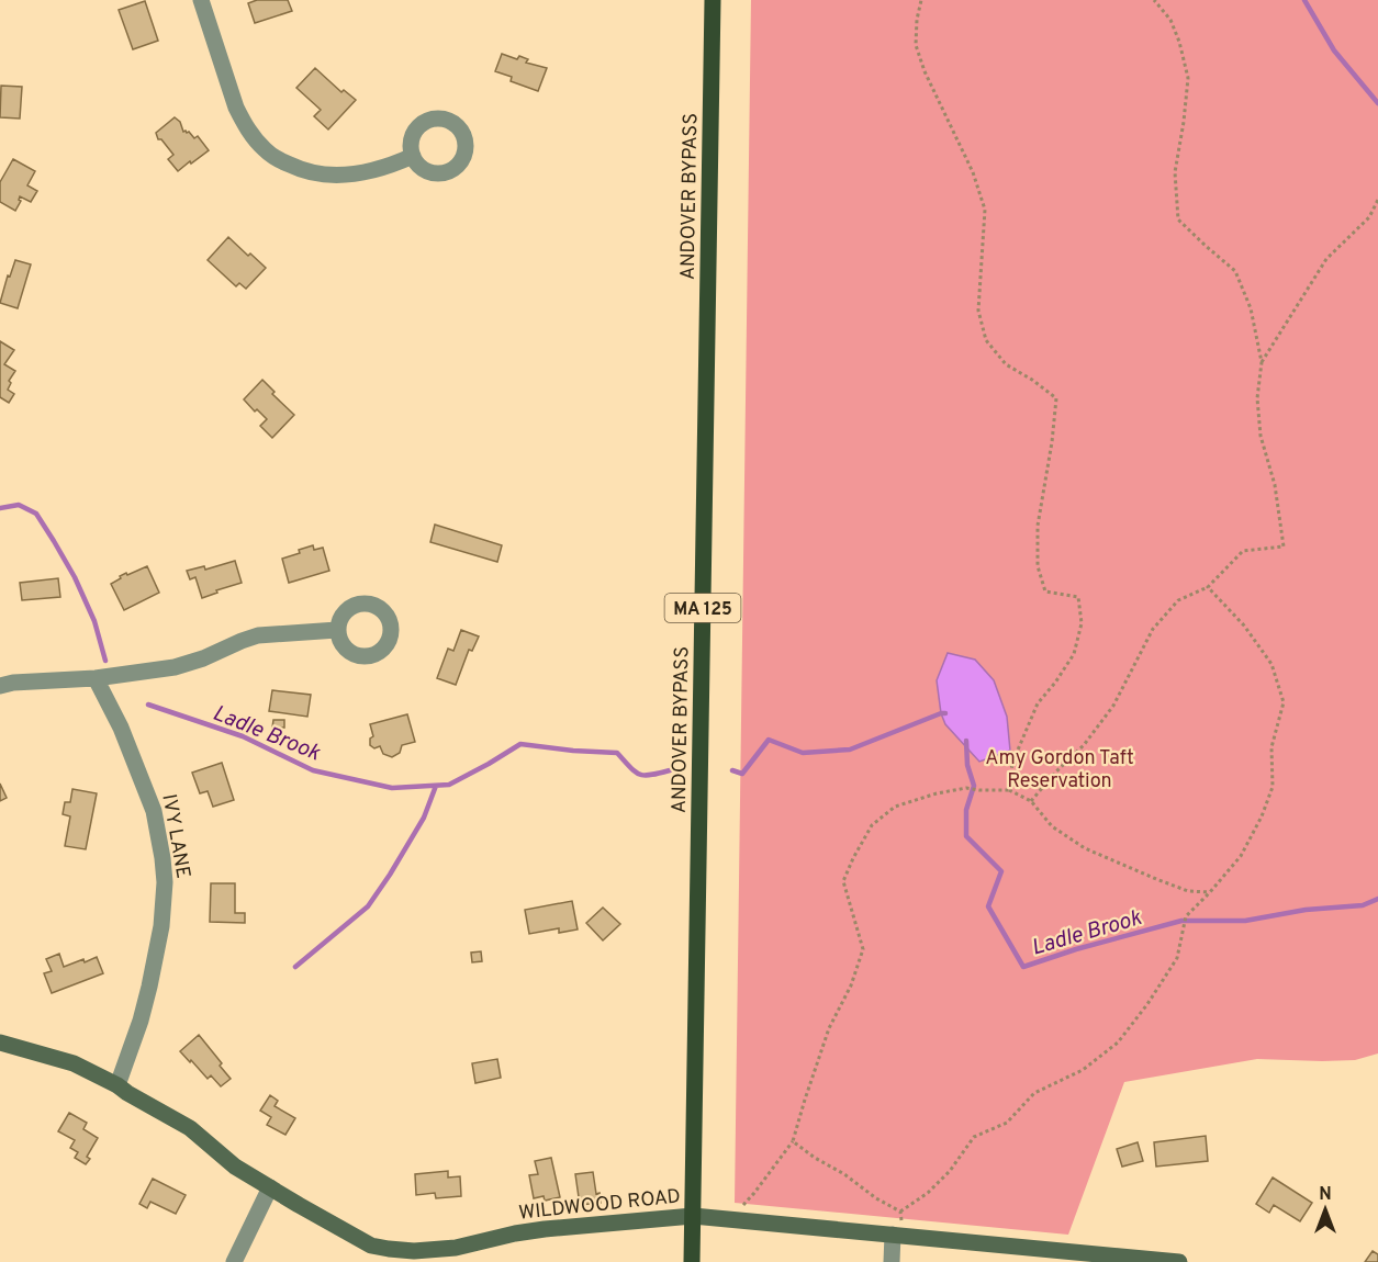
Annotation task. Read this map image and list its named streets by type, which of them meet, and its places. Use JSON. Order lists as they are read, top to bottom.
{
  "streets": {
    "main road": ["ANDOVER BYPASS", "MA 125"],
    "street": ["IVY LANE", "WILDWOOD ROAD"]
  },
  "crossings": [
    ["ANDOVER BYPASS", "WILDWOOD ROAD"],
    ["IVY LANE", "WILDWOOD ROAD"]
  ],
  "water": ["Ladle Brook"],
  "parks": ["Amy Gordon Taft Reservation"],
  "north": "top"
}
